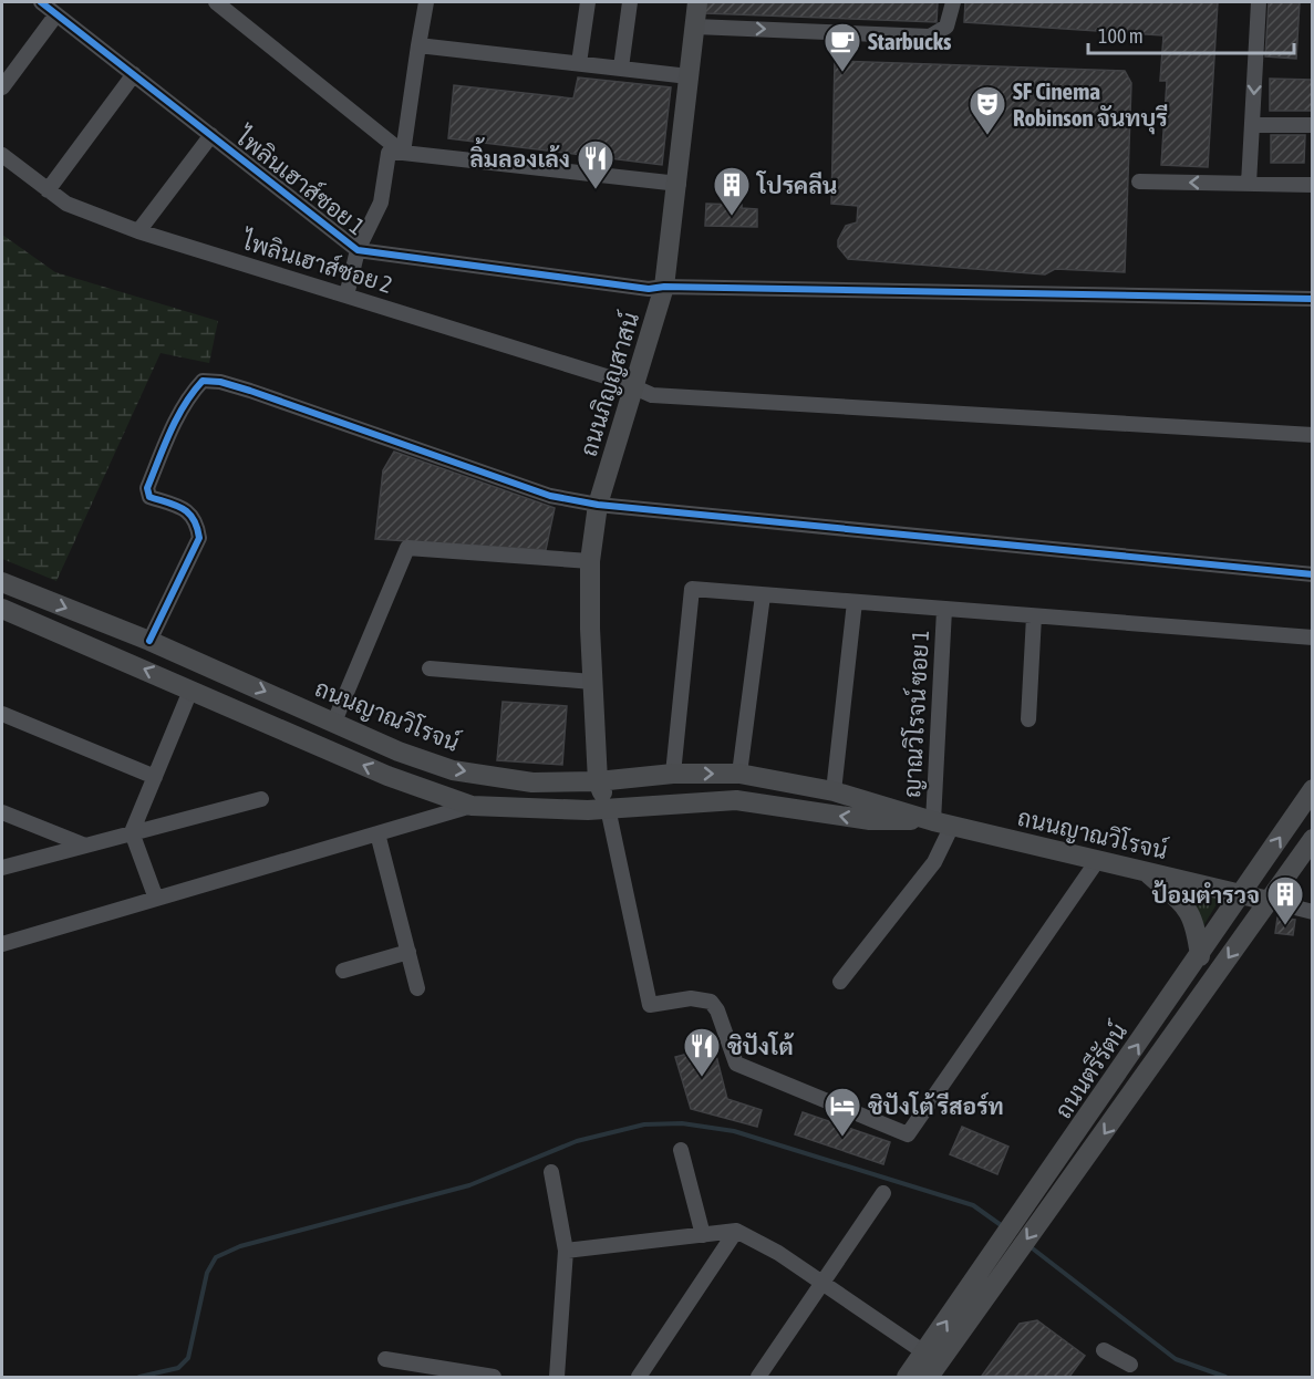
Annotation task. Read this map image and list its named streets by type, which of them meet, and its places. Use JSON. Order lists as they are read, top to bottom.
{
  "streets": {
    "main road": ["ถนนภิญญสาสน์", "ถนนญาณวิโรจน์", "ถนนตรีรัตน์"],
    "street": ["ไพลินเฮาส์ซอย 1", "ไพลินเฮาส์ซอย 2", "ญาณวิโรจน์ ซอย 1"]
  },
  "crossings": [
    ["ไพลินเฮาส์ซอย 1", "ถนนภิญญสาสน์"],
    ["ไพลินเฮาส์ซอย 2", "ถนนภิญญสาสน์"],
    ["ถนนภิญญสาสน์", "ถนนญาณวิโรจน์"],
    ["ญาณวิโรจน์ ซอย 1", "ถนนญาณวิโรจน์"],
    ["ถนนญาณวิโรจน์", "ถนนตรีรัตน์"]
  ],
  "places": {
    "cafe": ["Starbucks"],
    "theatre": ["SF Cinema Robinson จันทบุรี"],
    "restaurant": ["ลิ้มลองเล้ง", "ชิปังโต้"],
    "building": ["โปรคลีน", "ป้อมตำรวจ"],
    "hotel": ["ชิปังโต้ รีสอร์ท"]
  },
  "scale_bar": "100 m"
}
